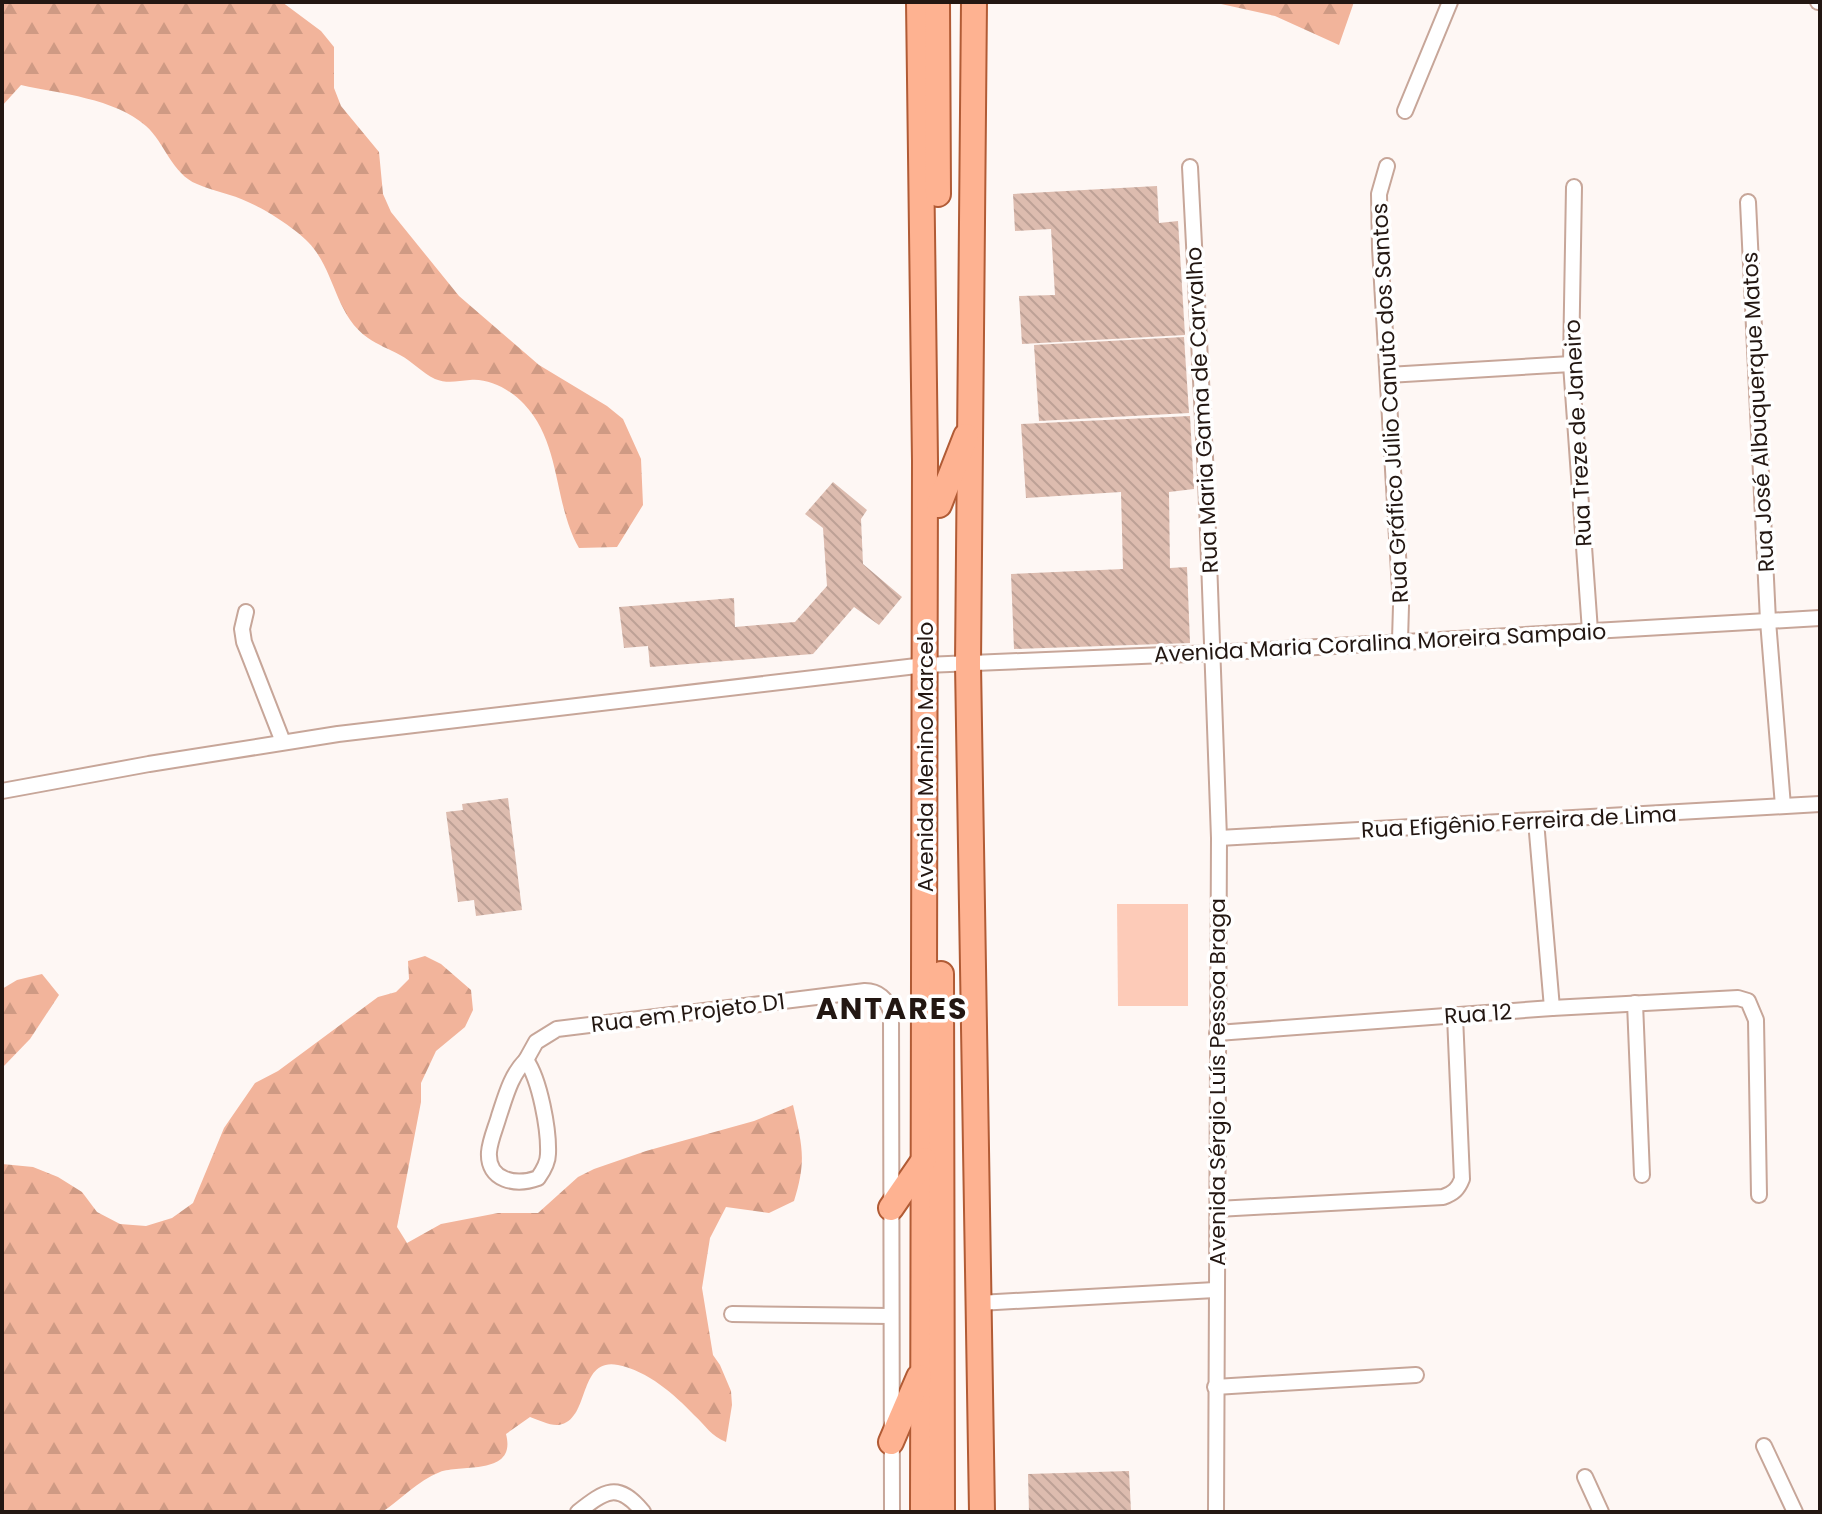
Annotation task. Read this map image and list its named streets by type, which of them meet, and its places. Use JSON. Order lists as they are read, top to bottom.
{
  "streets": {
    "main road": ["Avenida Menino Marcelo"],
    "street": [
      "Rua Gráfico Júlio Canuto dos Santos",
      "Rua Maria Gama de Carvalho",
      "Rua José Albuquerque Matos",
      "Rua Treze de Janeiro",
      "Avenida Maria Coralina Moreira Sampaio",
      "Rua Efigênio Ferreira de Lima",
      "Rua em Projeto D1",
      "Rua 12",
      "Avenida Sérgio Luís Pessoa Braga"
    ]
  },
  "crossings": [
    ["Rua Gráfico Júlio Canuto dos Santos", "Avenida Maria Coralina Moreira Sampaio"],
    ["Rua Maria Gama de Carvalho", "Avenida Maria Coralina Moreira Sampaio"],
    ["Rua Maria Gama de Carvalho", "Avenida Sérgio Luís Pessoa Braga"],
    ["Rua José Albuquerque Matos", "Avenida Maria Coralina Moreira Sampaio"],
    ["Rua José Albuquerque Matos", "Rua Efigênio Ferreira de Lima"],
    ["Rua Treze de Janeiro", "Avenida Maria Coralina Moreira Sampaio"],
    ["Avenida Maria Coralina Moreira Sampaio", "Avenida Menino Marcelo"],
    ["Avenida Maria Coralina Moreira Sampaio", "Avenida Sérgio Luís Pessoa Braga"],
    ["Rua Efigênio Ferreira de Lima", "Avenida Sérgio Luís Pessoa Braga"],
    ["Rua 12", "Avenida Sérgio Luís Pessoa Braga"]
  ],
  "districts": ["ANTARES"]
}
